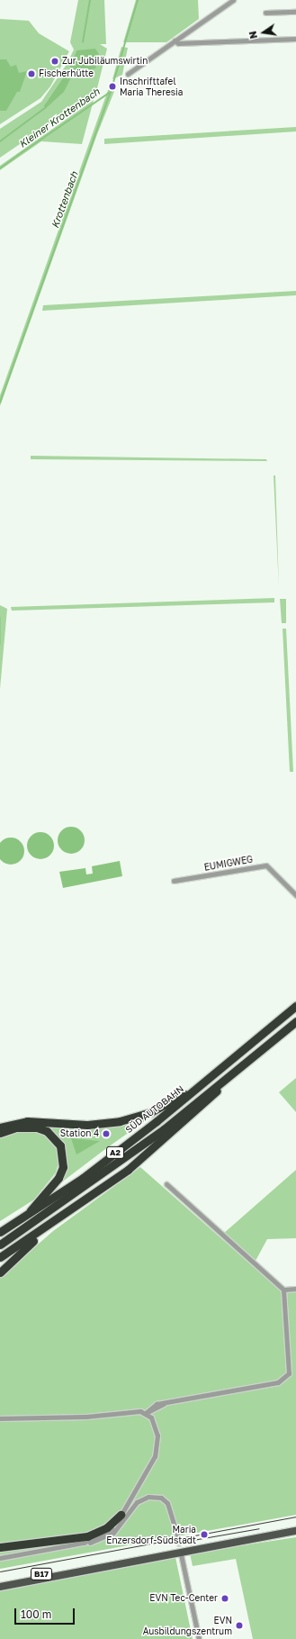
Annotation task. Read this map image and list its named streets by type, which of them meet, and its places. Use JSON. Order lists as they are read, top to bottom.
{
  "streets": {
    "highway": ["SÜD AUTOBAHN", "A2"],
    "main road": ["B17"],
    "street": ["EUMIGWEG"]
  },
  "water": ["Kleiner Krottenbach", "Krottenbach"],
  "places": [
    "Zur Jubiläumswirtin",
    "Fischerhütte",
    "Inschrifttafel Maria Theresia",
    "Station 4",
    "Maria Enzersdorf-Südstadt",
    "EVN Tec-Center",
    "EVN Ausbildungszentrum"
  ],
  "scale_bar": "100 m",
  "north": "left"
}
